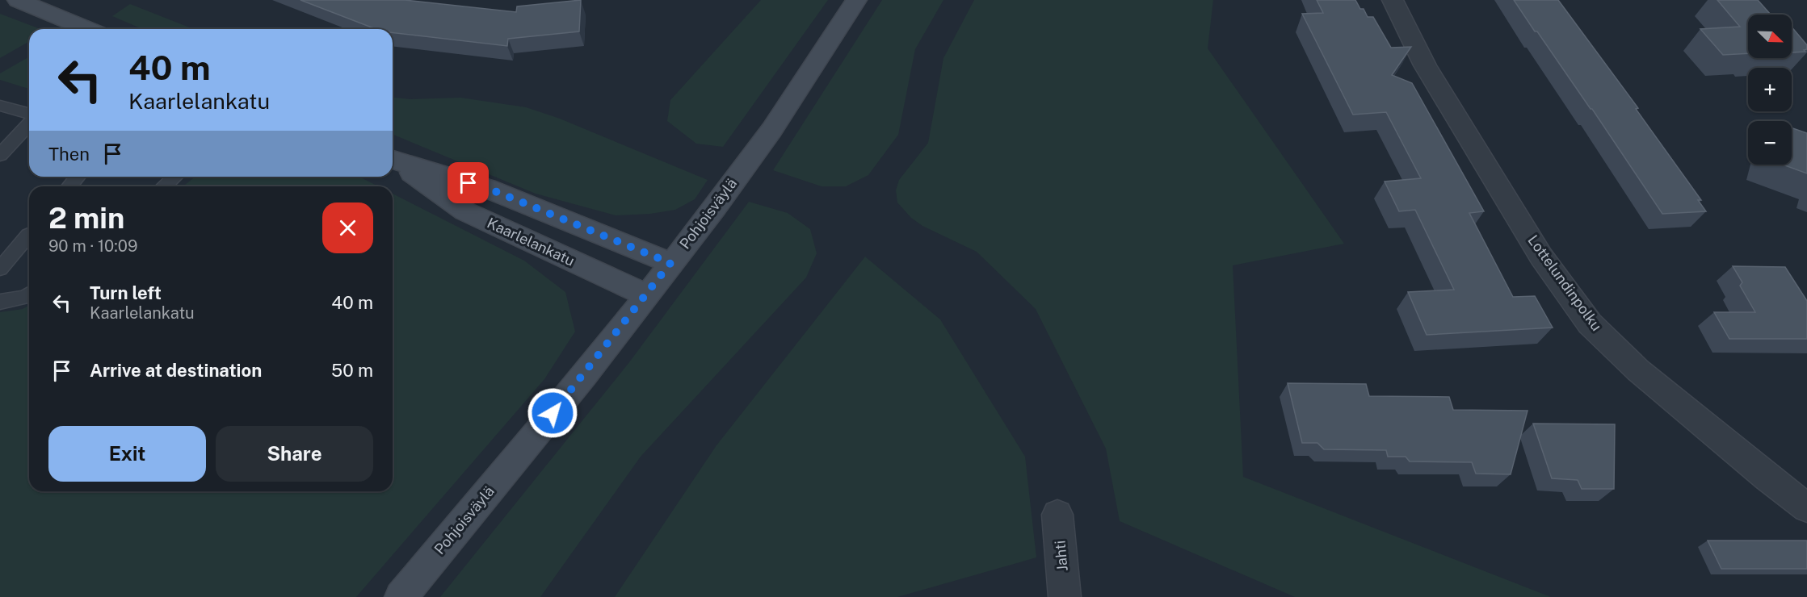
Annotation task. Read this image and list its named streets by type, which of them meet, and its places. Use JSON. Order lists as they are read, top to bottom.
{
  "streets": {
    "main road": ["Pohjoisväylä", "Kaarlelankatu"],
    "street": ["Lottelundinpolku", "Jahti"]
  },
  "crossings": [
    ["Pohjoisväylä", "Kaarlelankatu"]
  ],
  "north": "bottom right",
  "page": {
    "map_buttons": ["+", "−"],
    "turn": ["40 m", "Kaarlelankatu"],
    "then": "Then",
    "heading": ["2 min", "90 m · 10:09"],
    "list": [
      {
        "name": "Turn left",
        "note": "Kaarlelankatu",
        "value": "40 m"
      },
      {
        "name": "Arrive at destination",
        "value": "50 m"
      }
    ],
    "buttons": ["Exit", "Share"]
  }
}
